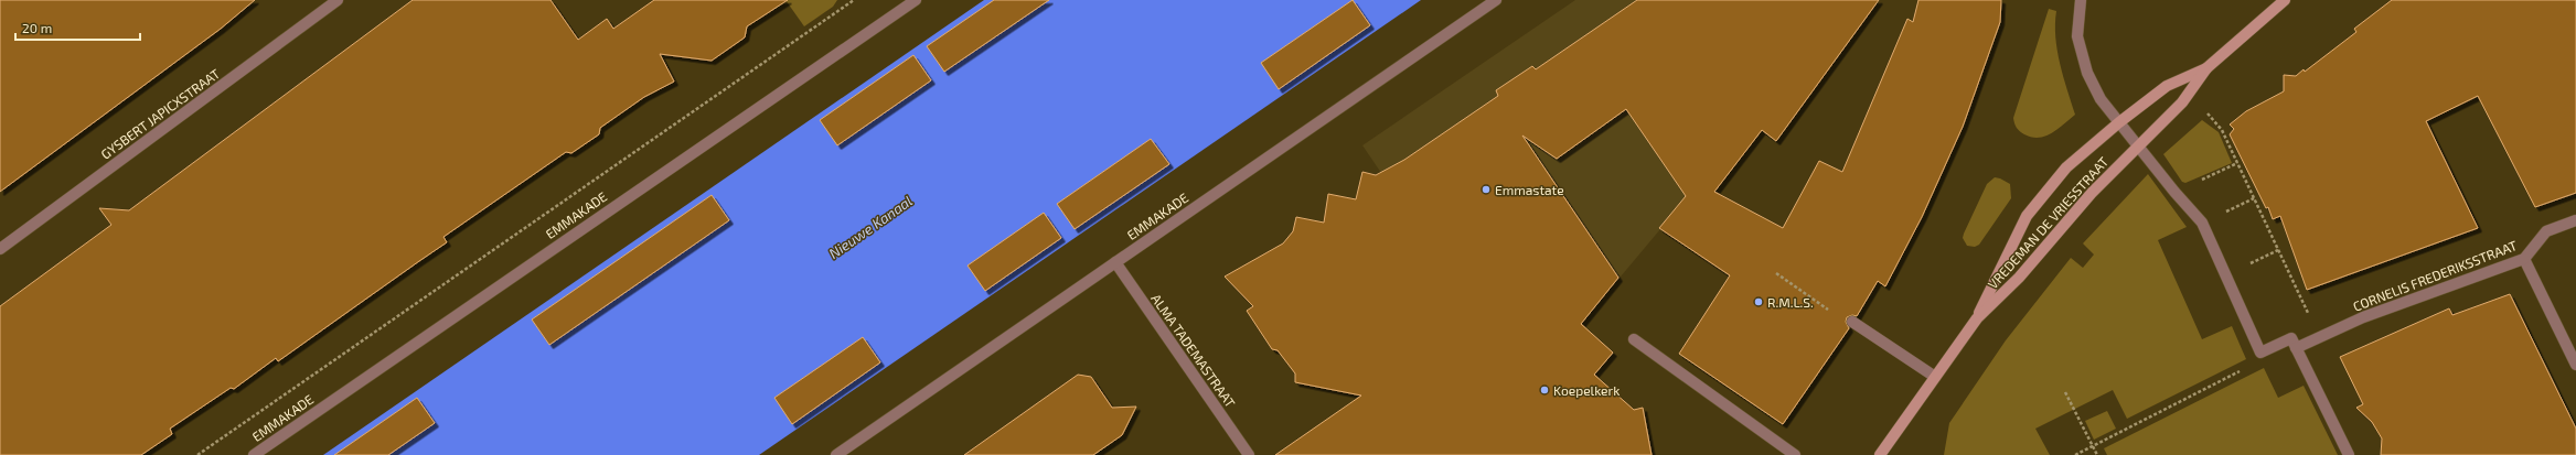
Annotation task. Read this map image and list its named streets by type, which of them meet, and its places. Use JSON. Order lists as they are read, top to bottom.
{
  "streets": {
    "street": [
      "GYSBERT JAPICXSTRAAT",
      "EMMAKADE",
      "VREDEMAN DE VRIESSTRAAT",
      "CORNELIS FREDERIKSSTRAAT",
      "ALMA TADEMASTRAAT"
    ]
  },
  "crossings": [
    ["EMMAKADE", "ALMA TADEMASTRAAT"]
  ],
  "water": ["Nieuwe Kanaal"],
  "places": ["Emmastate", "R.M.L.S.", "Koepelkerk"],
  "scale_bar": "20 m"
}
